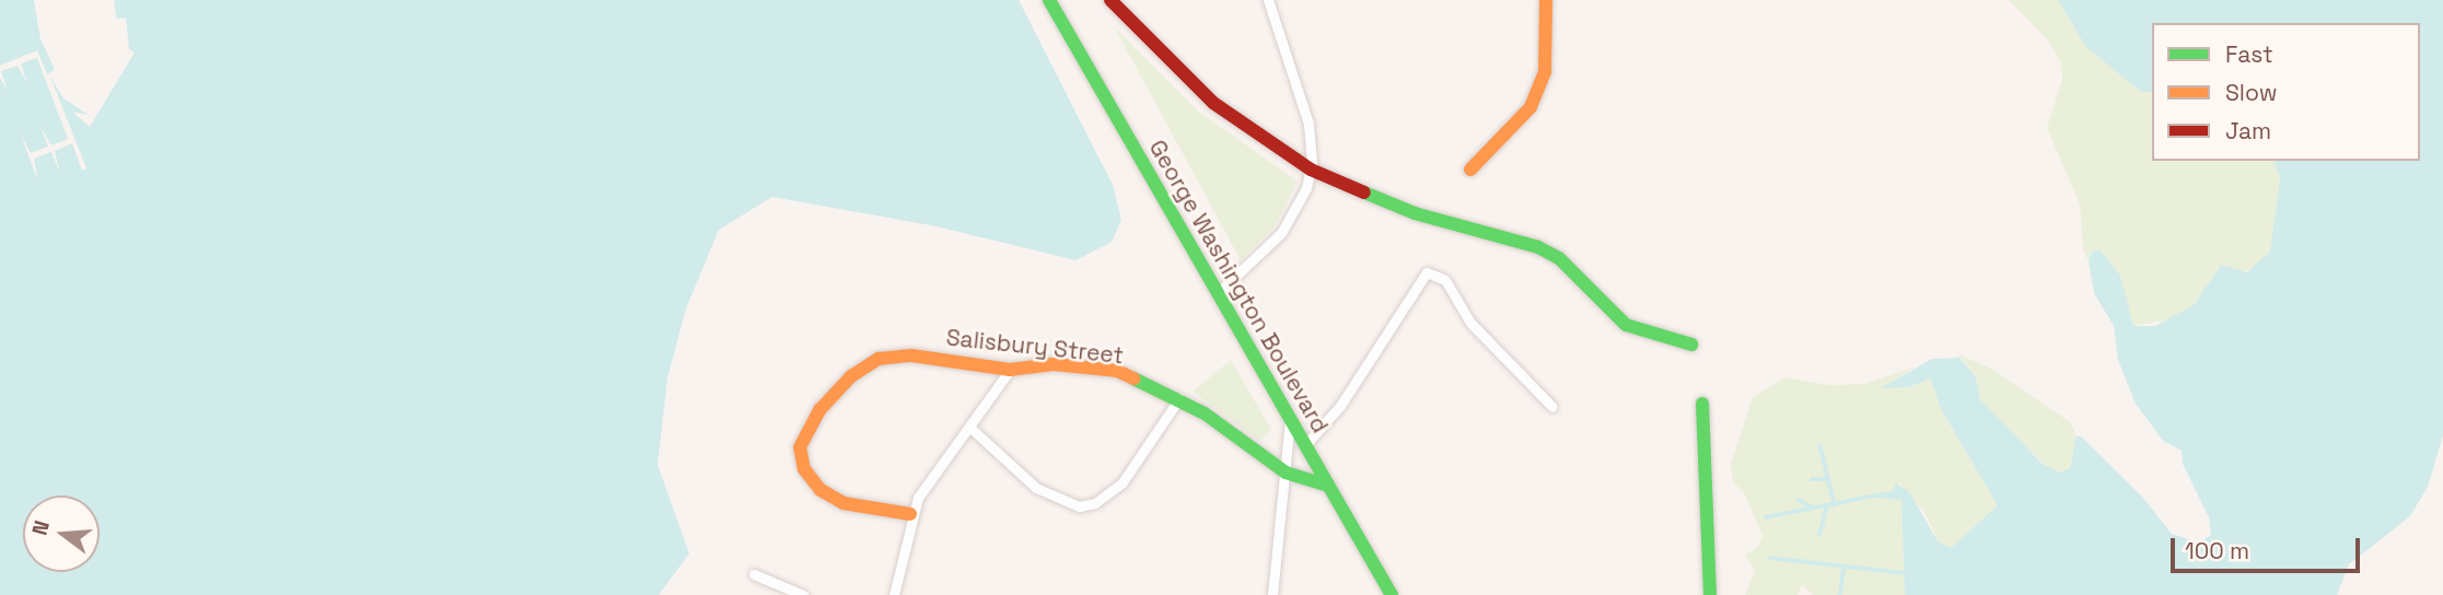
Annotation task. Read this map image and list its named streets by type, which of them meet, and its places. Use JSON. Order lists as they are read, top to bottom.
{
  "streets": {
    "street": ["George Washington Boulevard", "Salisbury Street"]
  },
  "crossings": [
    ["George Washington Boulevard", "Salisbury Street"]
  ],
  "legend": ["Fast", "Slow", "Jam"],
  "scale_bar": "100 m",
  "north": "left"
}
